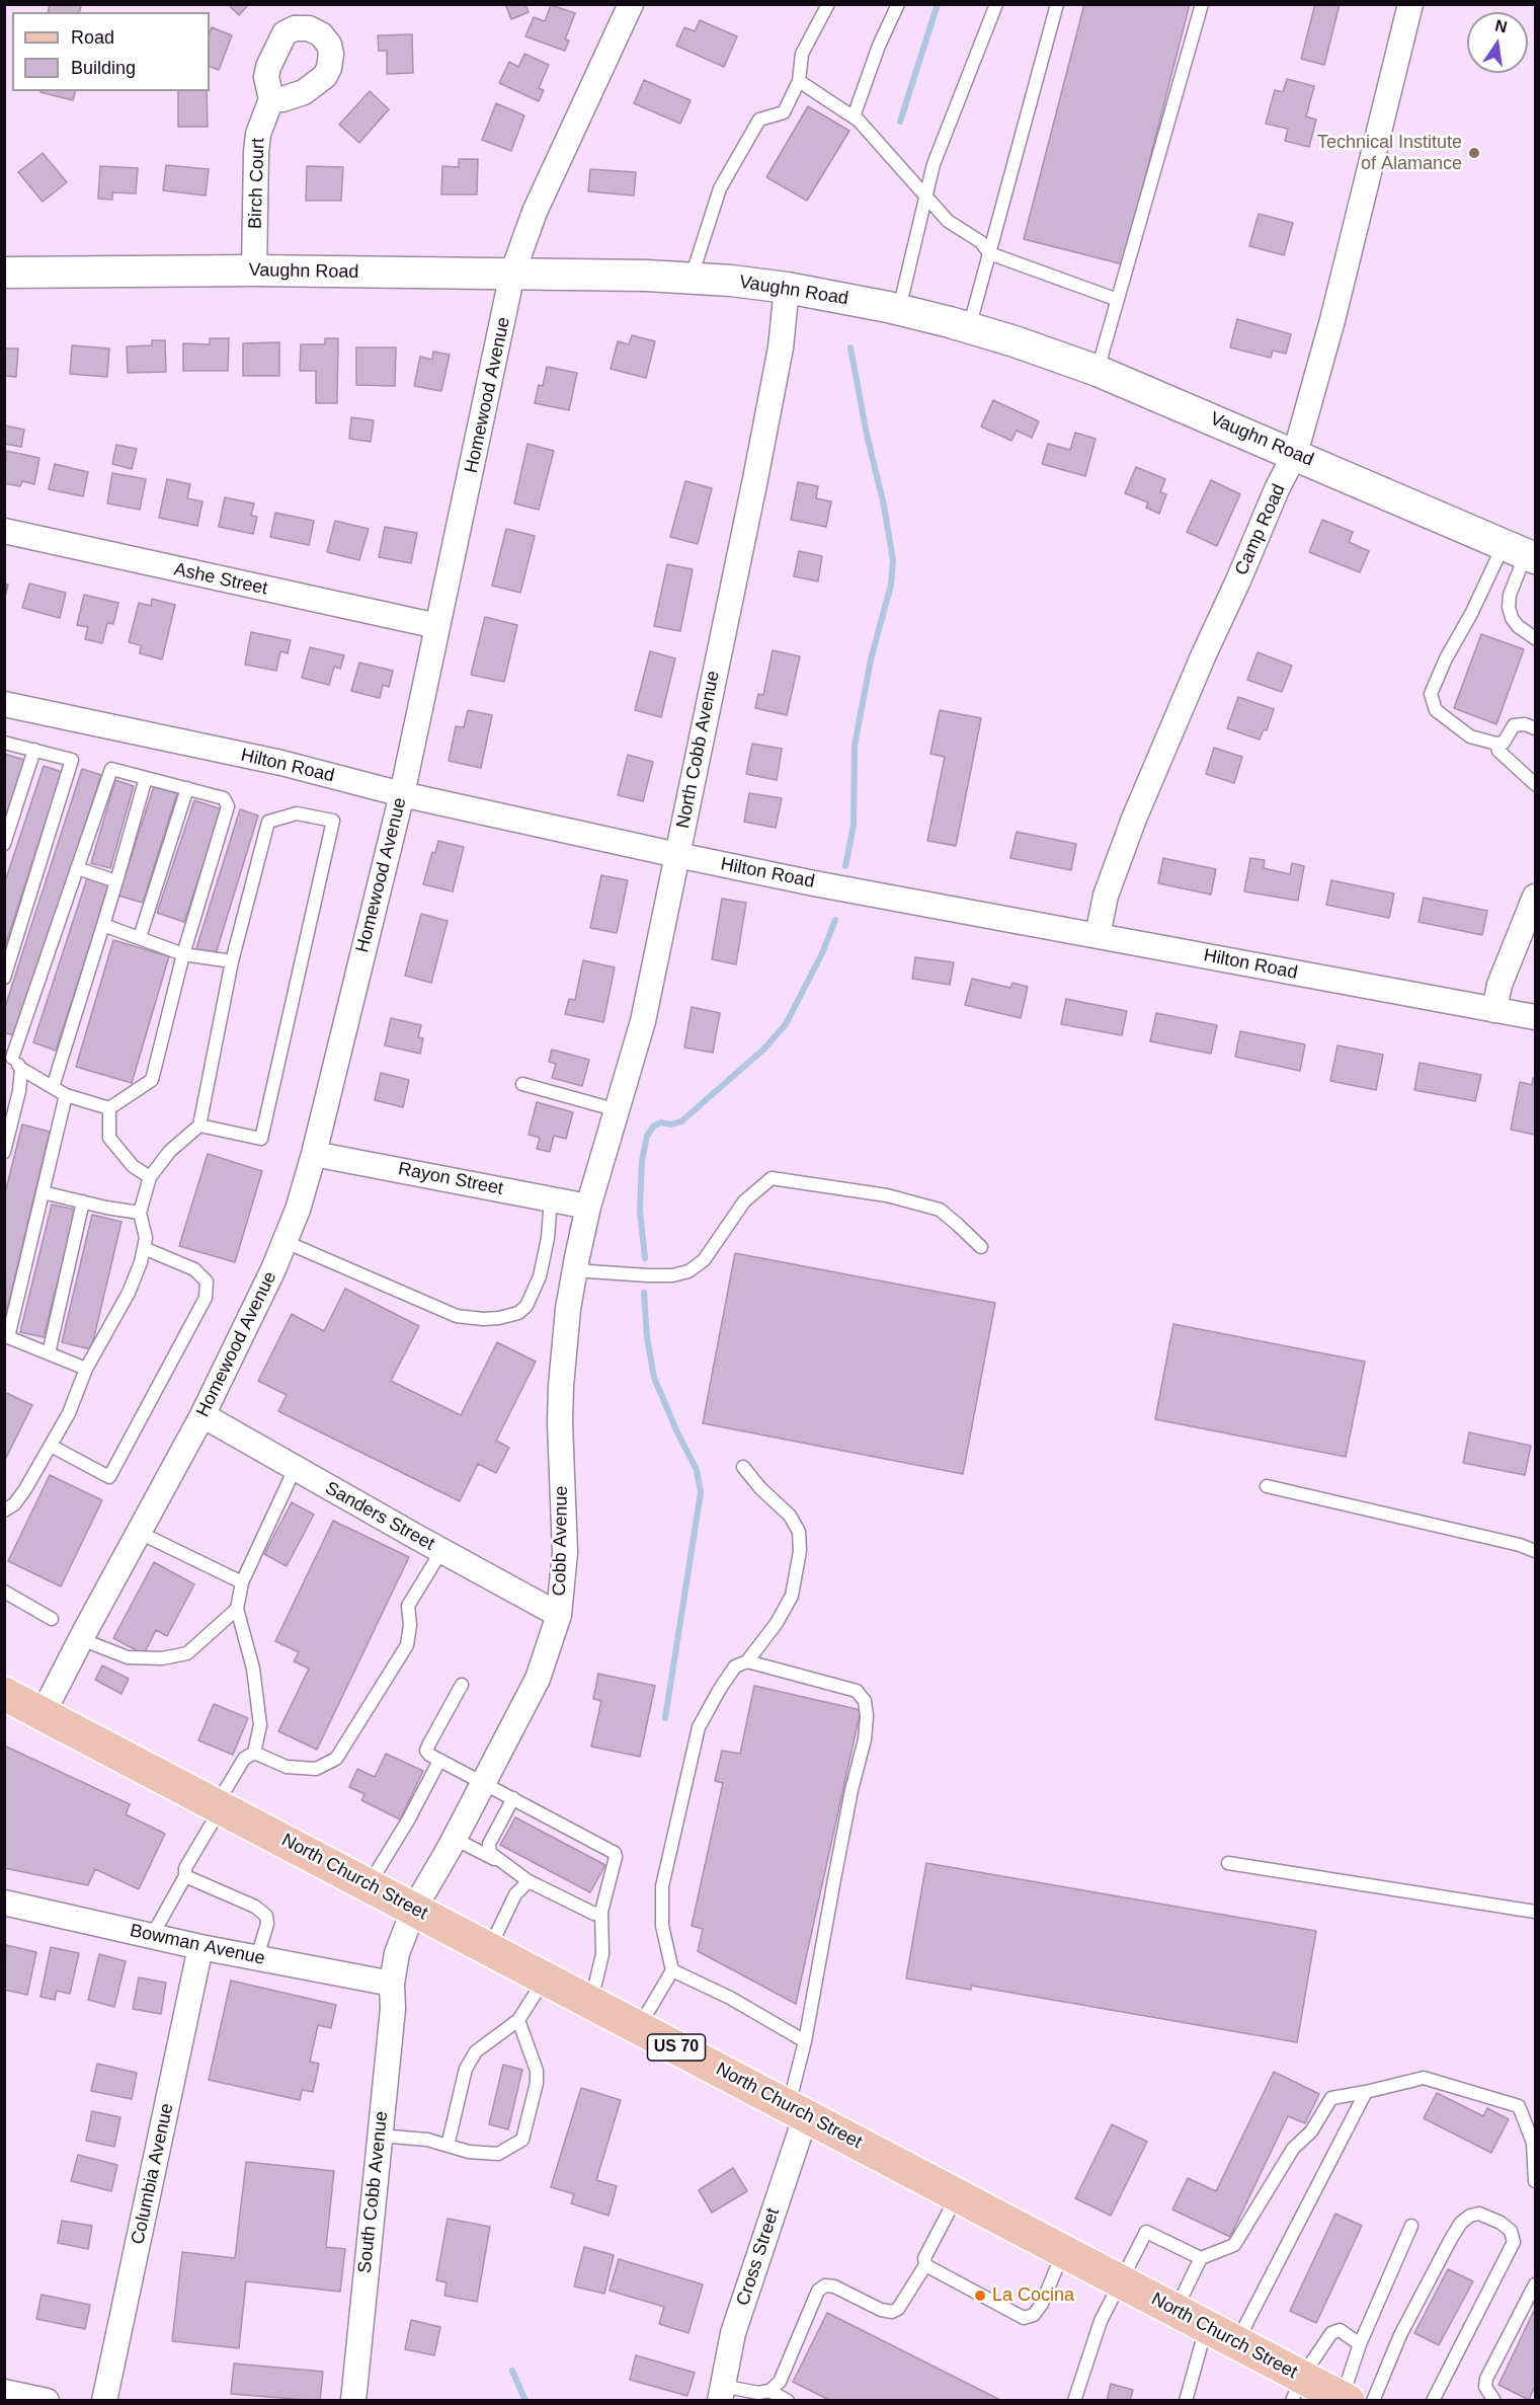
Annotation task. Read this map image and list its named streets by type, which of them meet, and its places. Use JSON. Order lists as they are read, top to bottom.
{
  "streets": {
    "main road": ["North Church Street", "US 70"],
    "street": [
      "Birch Court",
      "Vaughn Road",
      "Homewood Avenue",
      "Camp Road",
      "Ashe Street",
      "North Cobb Avenue",
      "Hilton Road",
      "Rayon Street",
      "Sanders Street",
      "Cobb Avenue",
      "Bowman Avenue",
      "Columbia Avenue",
      "South Cobb Avenue",
      "Cross Street"
    ]
  },
  "crossings": [
    ["Birch Court", "Vaughn Road"],
    ["Vaughn Road", "Homewood Avenue"],
    ["Vaughn Road", "Camp Road"],
    ["Vaughn Road", "North Cobb Avenue"],
    ["Homewood Avenue", "Ashe Street"],
    ["Homewood Avenue", "Hilton Road"],
    ["Homewood Avenue", "Rayon Street"],
    ["Homewood Avenue", "Sanders Street"],
    ["Homewood Avenue", "North Church Street"],
    ["Camp Road", "Hilton Road"],
    ["North Cobb Avenue", "Hilton Road"],
    ["North Cobb Avenue", "Rayon Street"],
    ["North Cobb Avenue", "Cobb Avenue"],
    ["Rayon Street", "Cobb Avenue"],
    ["Sanders Street", "Cobb Avenue"],
    ["Cobb Avenue", "North Church Street"],
    ["Cobb Avenue", "Bowman Avenue"],
    ["Cobb Avenue", "South Cobb Avenue"],
    ["North Church Street", "Cross Street"],
    ["Bowman Avenue", "Columbia Avenue"],
    ["Bowman Avenue", "South Cobb Avenue"]
  ],
  "places": ["Technical Institute of Alamance", "La Cocina"],
  "legend": ["Road", "Building"],
  "north": "top"
}
